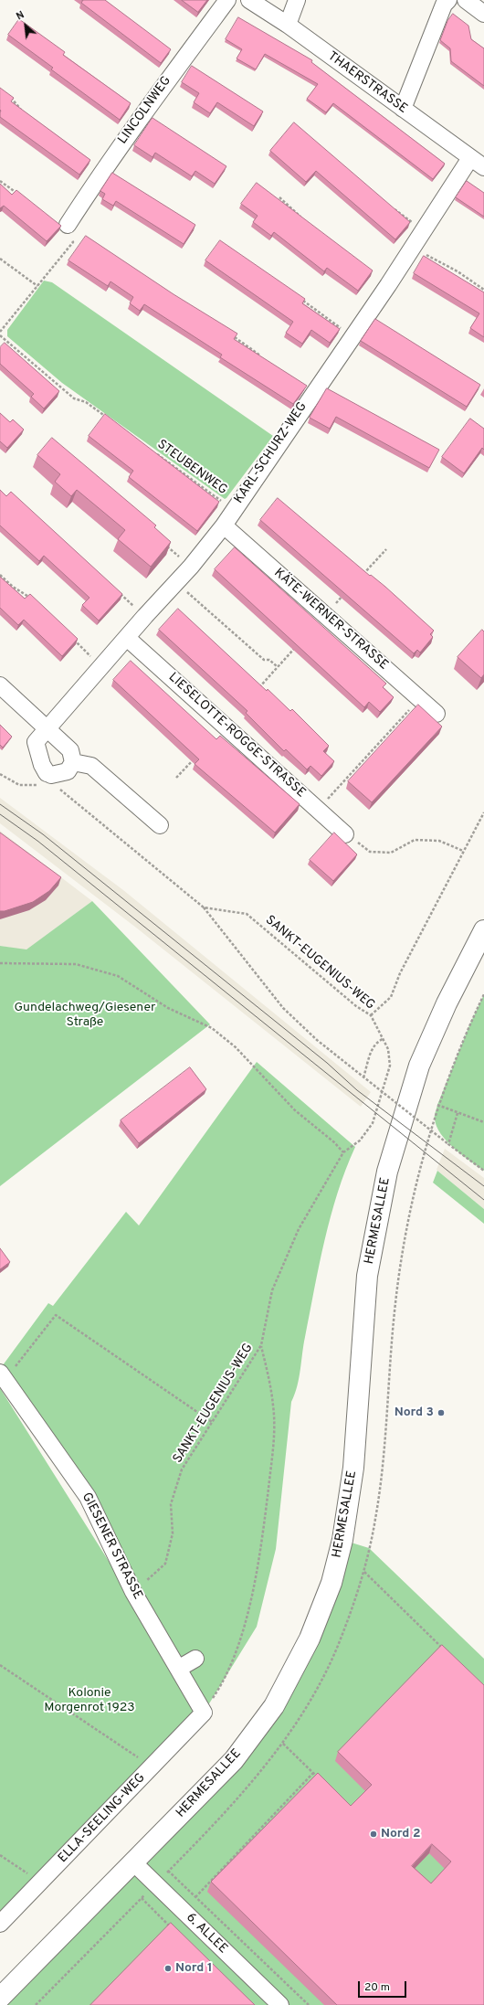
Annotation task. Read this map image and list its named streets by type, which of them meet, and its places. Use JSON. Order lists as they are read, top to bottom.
{
  "streets": {
    "main road": ["HERMESALLEE"],
    "street": [
      "THAERSTRASSE",
      "LINCOLNWEG",
      "KARL-SCHURZ-WEG",
      "KÄTE-WERNER-STRASSE",
      "LIESELOTTE-ROGGE-STRASSE",
      "GIESENER STRASSE",
      "ELLA-SEELING-WEG",
      "6. ALLEE"
    ],
    "path": ["STEUBENWEG", "SANKT-EUGENIUS-WEG"]
  },
  "crossings": [
    ["THAERSTRASSE", "KARL-SCHURZ-WEG"],
    ["KARL-SCHURZ-WEG", "STEUBENWEG"],
    ["KARL-SCHURZ-WEG", "KÄTE-WERNER-STRASSE"],
    ["KARL-SCHURZ-WEG", "LIESELOTTE-ROGGE-STRASSE"],
    ["SANKT-EUGENIUS-WEG", "GIESENER STRASSE"],
    ["HERMESALLEE", "6. ALLEE"],
    ["GIESENER STRASSE", "ELLA-SEELING-WEG"]
  ],
  "parks": ["Gundelachweg/Giesener Straße", "Kolonie Morgenrot 1923"],
  "places": ["Nord 3", "Nord 2", "Nord 1"],
  "scale_bar": "20 m",
  "north": "top left"
}
